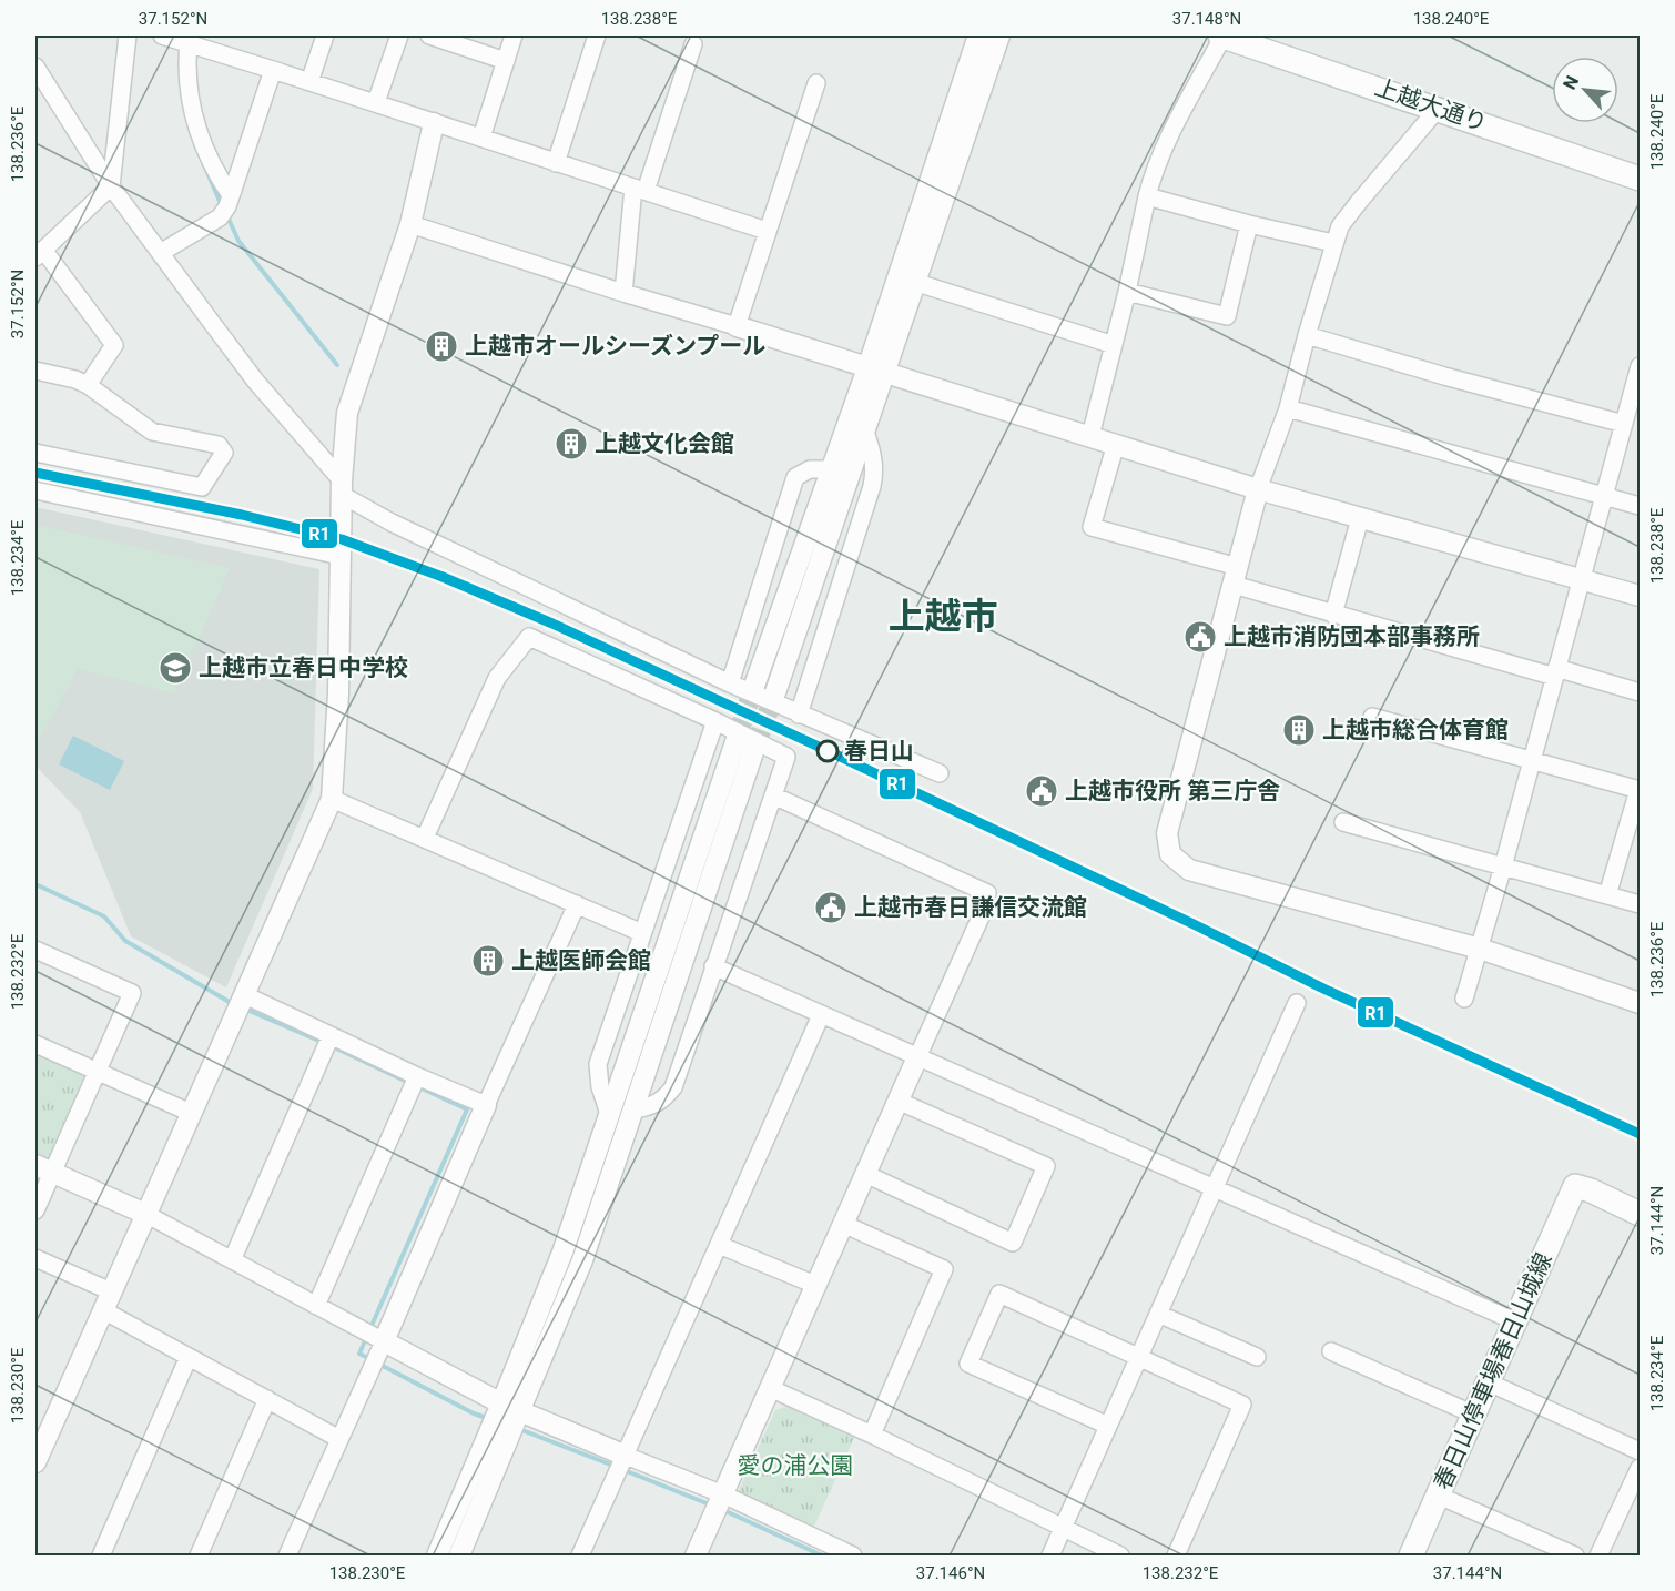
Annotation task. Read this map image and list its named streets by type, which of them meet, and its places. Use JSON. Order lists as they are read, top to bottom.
{
  "streets": {
    "main road": ["上越大通り", "春日山停車場春日山城線"]
  },
  "districts": ["上越市"],
  "parks": ["愛の浦公園"],
  "places": {
    "building": [
      "上越市オールシーズンプール",
      "上越文化会館",
      "上越市総合体育館",
      "上越医師会館"
    ],
    "public building": ["上越市消防団本部事務所", "上越市役所 第三庁舎", "上越市春日謙信交流館"],
    "school or university": ["上越市立春日中学校"],
    "other": ["春日山"]
  },
  "lines": ["transit line R1"],
  "north": "top left",
  "coordinates": [
    "37.152°N",
    "138.238°E",
    "37.148°N",
    "138.240°E",
    "138.236°E",
    "138.234°E",
    "138.232°E",
    "37.144°N",
    "138.230°E",
    "37.146°N"
  ]
}
